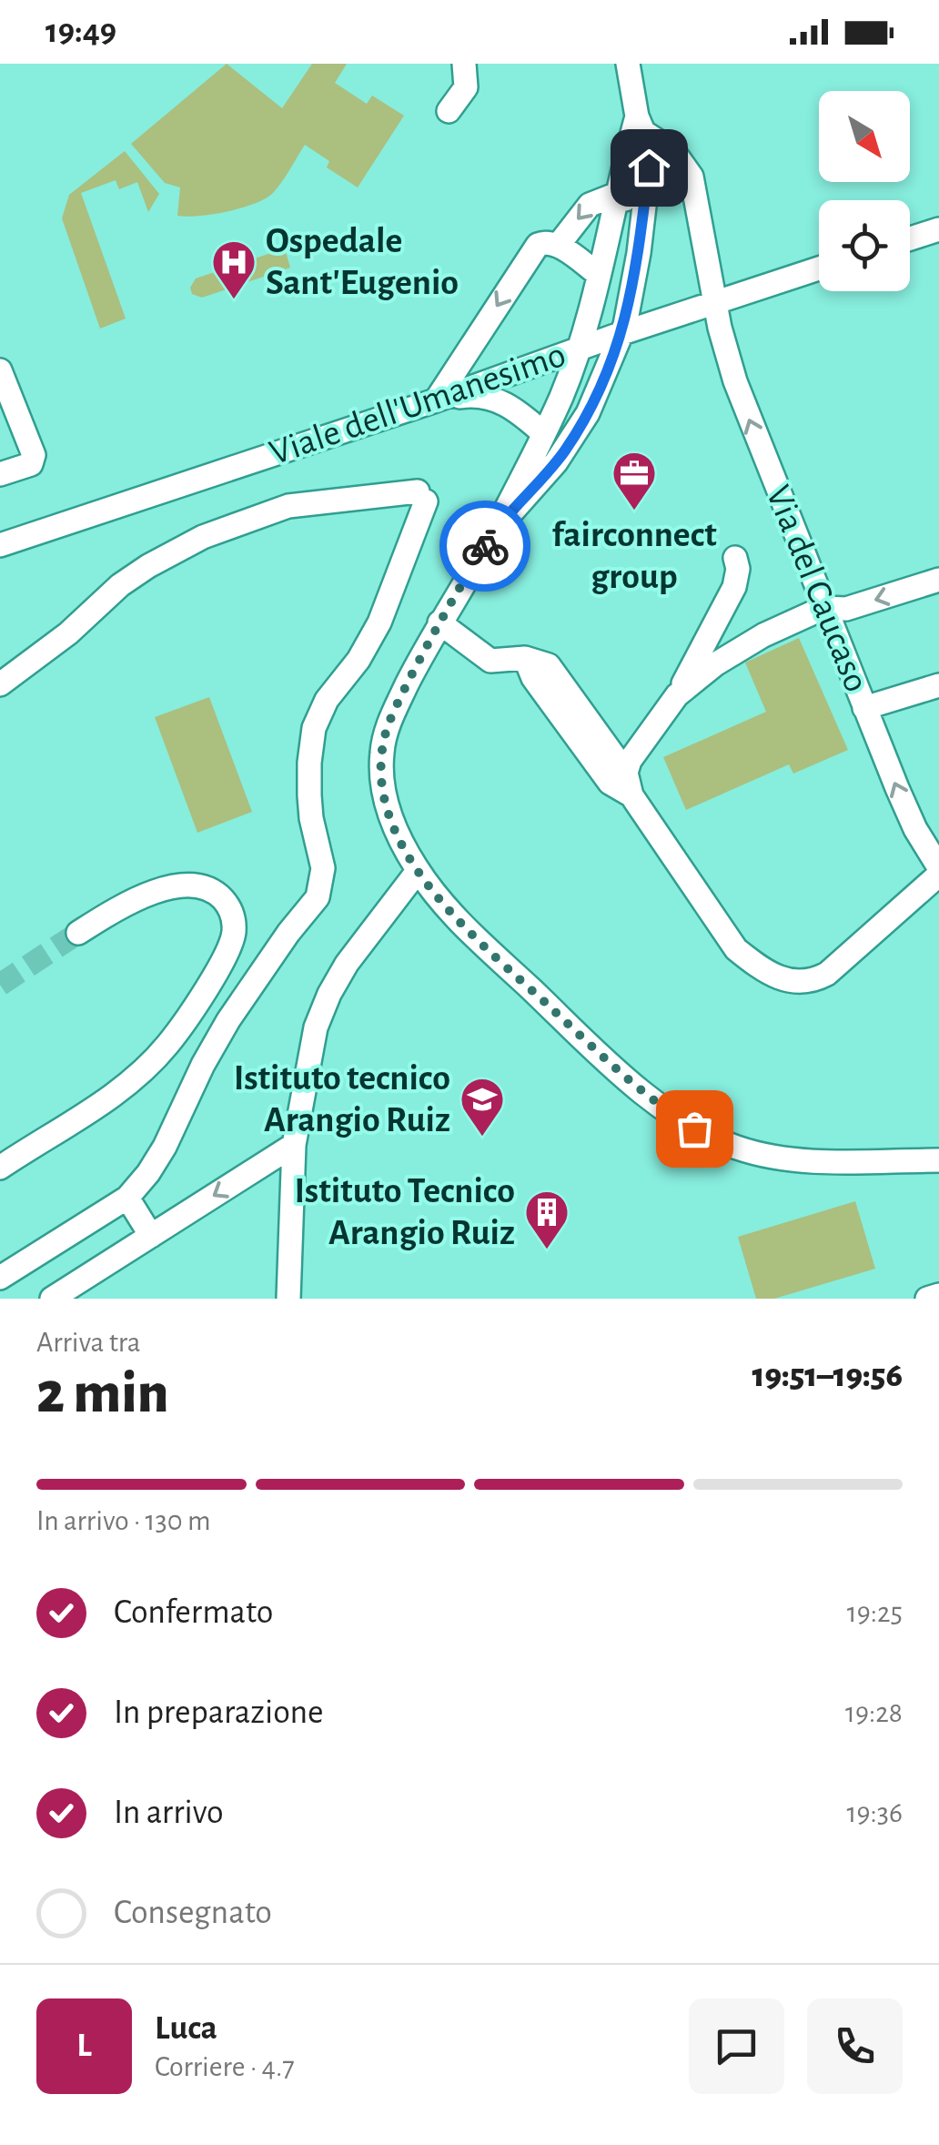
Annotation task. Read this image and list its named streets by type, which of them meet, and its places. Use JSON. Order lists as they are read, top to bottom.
{
  "streets": {
    "street": ["Viale dell'Umanesimo", "Via del Caucaso"]
  },
  "crossings": [
    ["Viale dell'Umanesimo", "Via del Caucaso"]
  ],
  "one_way": ["Via del Caucaso"],
  "places": {
    "hospital": ["Ospedale Sant'Eugenio"],
    "office": ["fairconnect group"],
    "school or university": ["Istituto tecnico Arangio Ruiz"],
    "building": ["Istituto Tecnico Arangio Ruiz"]
  },
  "north": "bottom right",
  "page": {
    "status": "19:49",
    "heading": ["2 min", "Arriva tra", "19:51–19:56"],
    "panel": ["Luca", "Corriere · 4.7"],
    "bar": "In arrivo · 130 m",
    "list": [
      ["Confermato", "19:25"],
      ["In preparazione", "19:28"],
      ["In arrivo", "19:36"],
      "Consegnato"
    ],
    "round": "L"
  }
}
